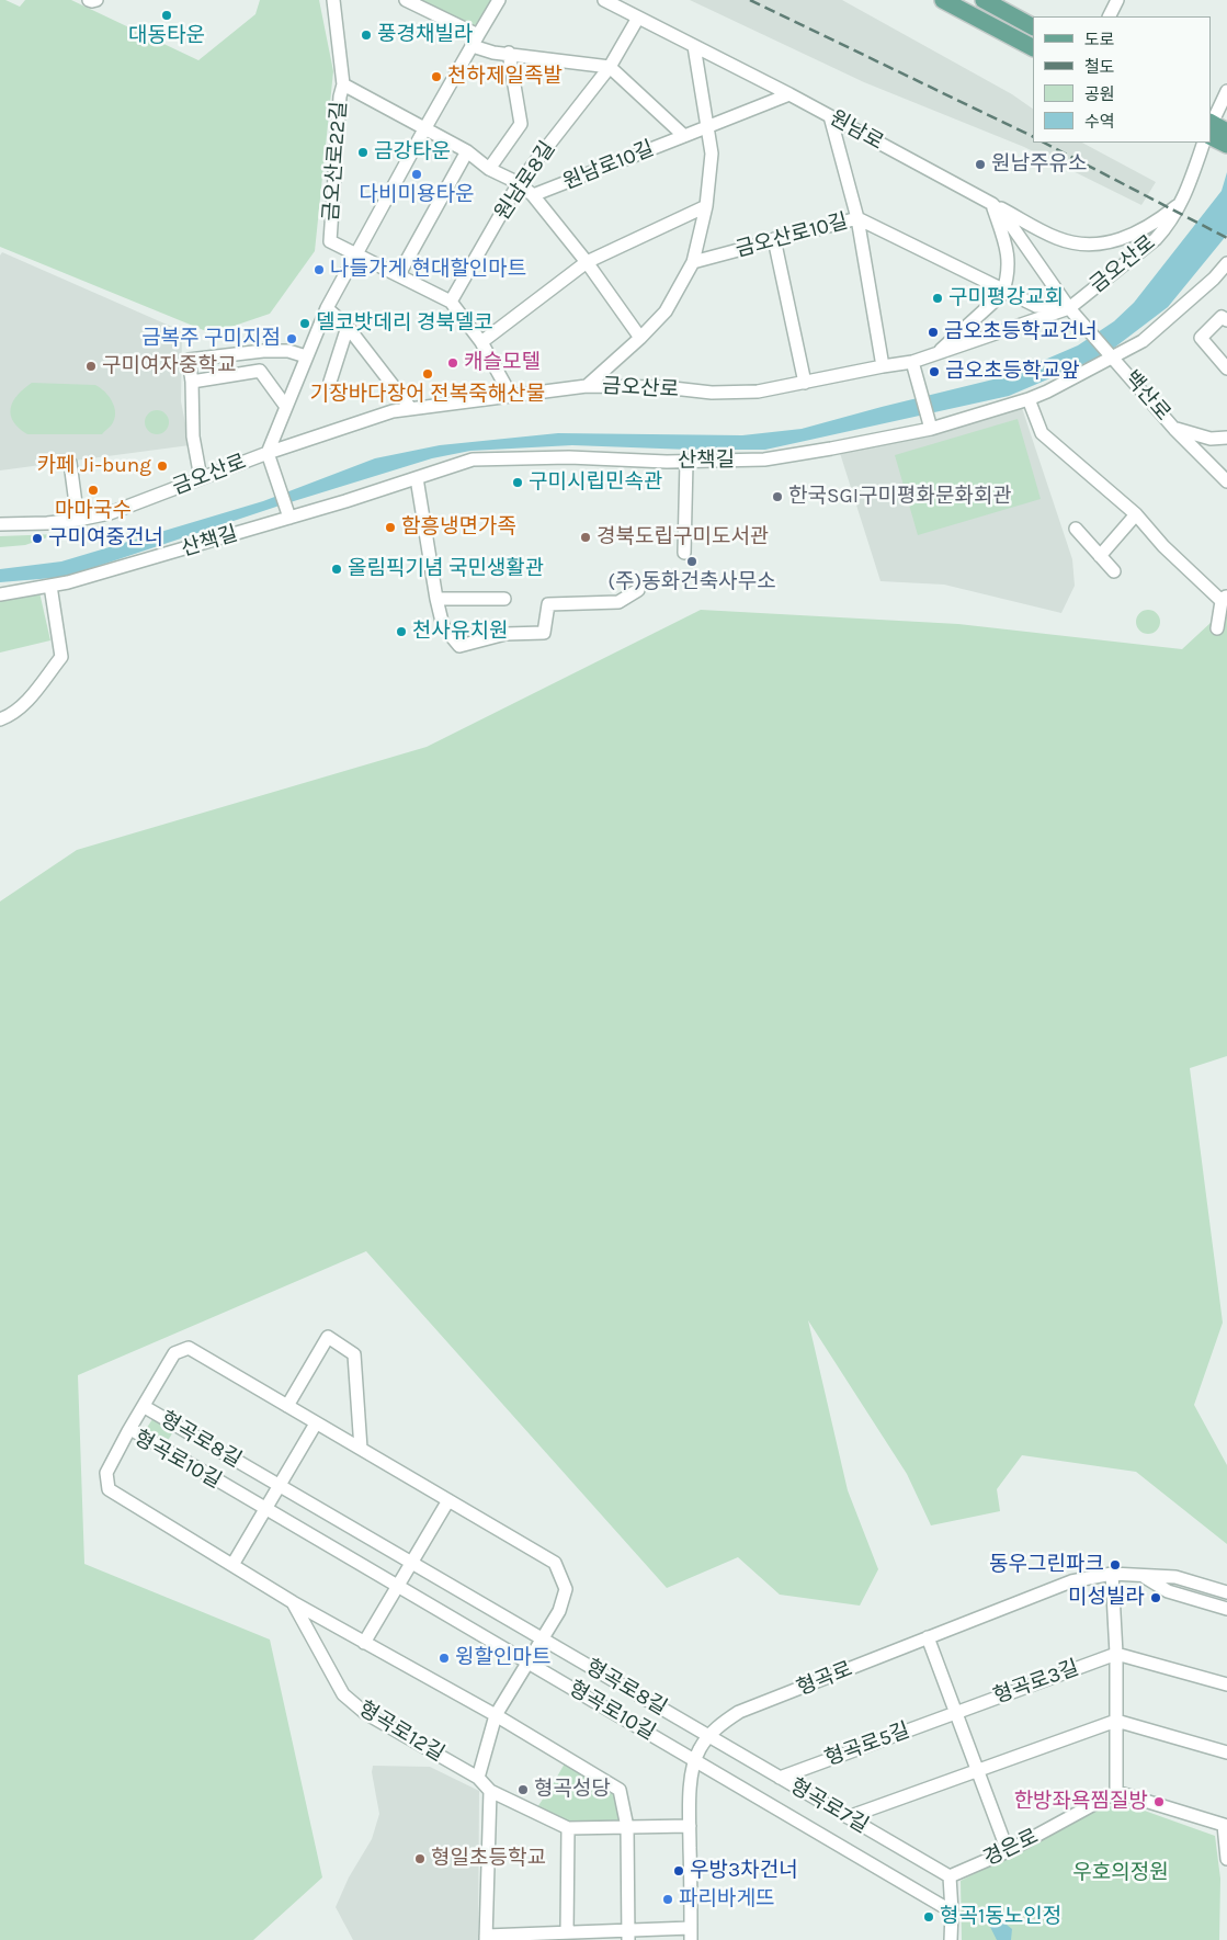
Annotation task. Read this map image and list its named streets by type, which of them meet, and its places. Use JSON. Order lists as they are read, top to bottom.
{
  "streets": {
    "street": [
      "원남로",
      "금오산로22길",
      "원남로10길",
      "원남로8길",
      "금오산로10길",
      "금오산로",
      "백산로",
      "산책길",
      "형곡로8길",
      "형곡로10길",
      "형곡로",
      "형곡로3길",
      "형곡로12길",
      "형곡로5길",
      "형곡로7길",
      "경은로"
    ]
  },
  "crossings": [
    ["원남로", "원남로8길"],
    ["원남로", "금오산로10길"],
    ["원남로", "금오산로"],
    ["원남로", "백산로"],
    ["금오산로22길", "금오산로"],
    ["금오산로10길", "금오산로"],
    ["금오산로10길", "백산로"],
    ["금오산로", "백산로"],
    ["백산로", "산책길"],
    ["형곡로8길", "형곡로"],
    ["형곡로8길", "형곡로7길"],
    ["형곡로10길", "형곡로"],
    ["형곡로10길", "형곡로12길"],
    ["형곡로", "형곡로12길"],
    ["형곡로", "형곡로7길"],
    ["형곡로3길", "형곡로5길"],
    ["형곡로5길", "형곡로7길"],
    ["형곡로7길", "경은로"]
  ],
  "parks": ["우호의정원"],
  "places": [
    "대동타운",
    "풍경채빌라",
    "천하제일족발",
    "금강타운",
    "원남주유소",
    "다비미용타운",
    "나들가게 현대할인마트",
    "구미평강교회",
    "델코밧데리 경북델코",
    "금오초등학교건너",
    "금복주 구미지점",
    "캐슬모텔",
    "구미여자중학교",
    "금오초등학교앞",
    "기장바다장어 전복죽해산물",
    "카페 Ji-bung",
    "구미시립민속관",
    "마마국수",
    "한국SGI구미평화문화회관",
    "함흥냉면가족",
    "경북도립구미도서관",
    "구미여중건너",
    "(주)동화건축사무소",
    "올림픽기념 국민생활관",
    "천사유치원",
    "동우그린파크",
    "미성빌라",
    "윙할인마트",
    "형곡성당",
    "한방좌욕찜질방",
    "형일초등학교",
    "우방3차건너",
    "파리바게뜨",
    "형곡1동노인정"
  ],
  "legend": [
    "도로",
    "철도",
    "공원",
    "수역"
  ]
}
